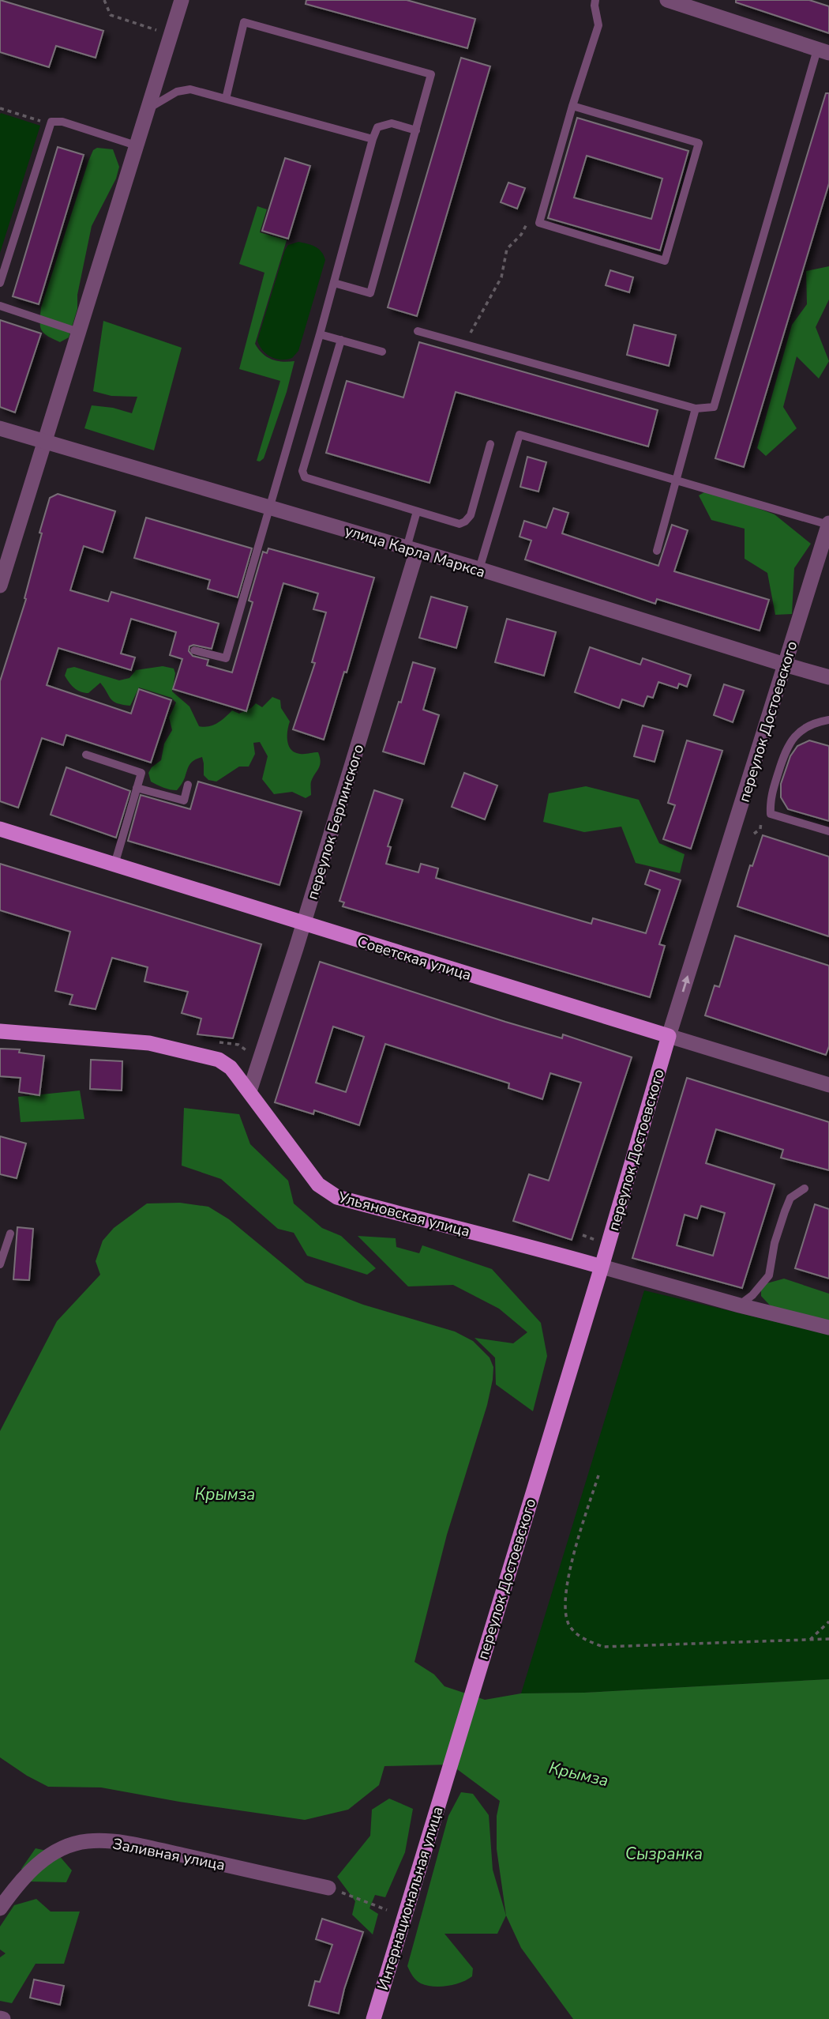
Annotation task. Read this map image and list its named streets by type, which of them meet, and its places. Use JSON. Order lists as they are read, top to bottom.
{
  "streets": {
    "main road": [
      "переулок Достоевского",
      "Советская улица",
      "Ульяновская улица",
      "Интернациональная улица"
    ],
    "street": ["улица Карла Маркса", "переулок Берлинского", "Заливная улица"]
  },
  "crossings": [
    ["улица Карла Маркса", "переулок Достоевского"],
    ["улица Карла Маркса", "переулок Берлинского"],
    ["переулок Достоевского", "Советская улица"],
    ["переулок Достоевского", "Ульяновская улица"],
    ["переулок Достоевского", "Интернациональная улица"],
    ["переулок Берлинского", "Советская улица"],
    ["переулок Берлинского", "Ульяновская улица"]
  ],
  "water": ["Крымза", "Сызранка"]
}
